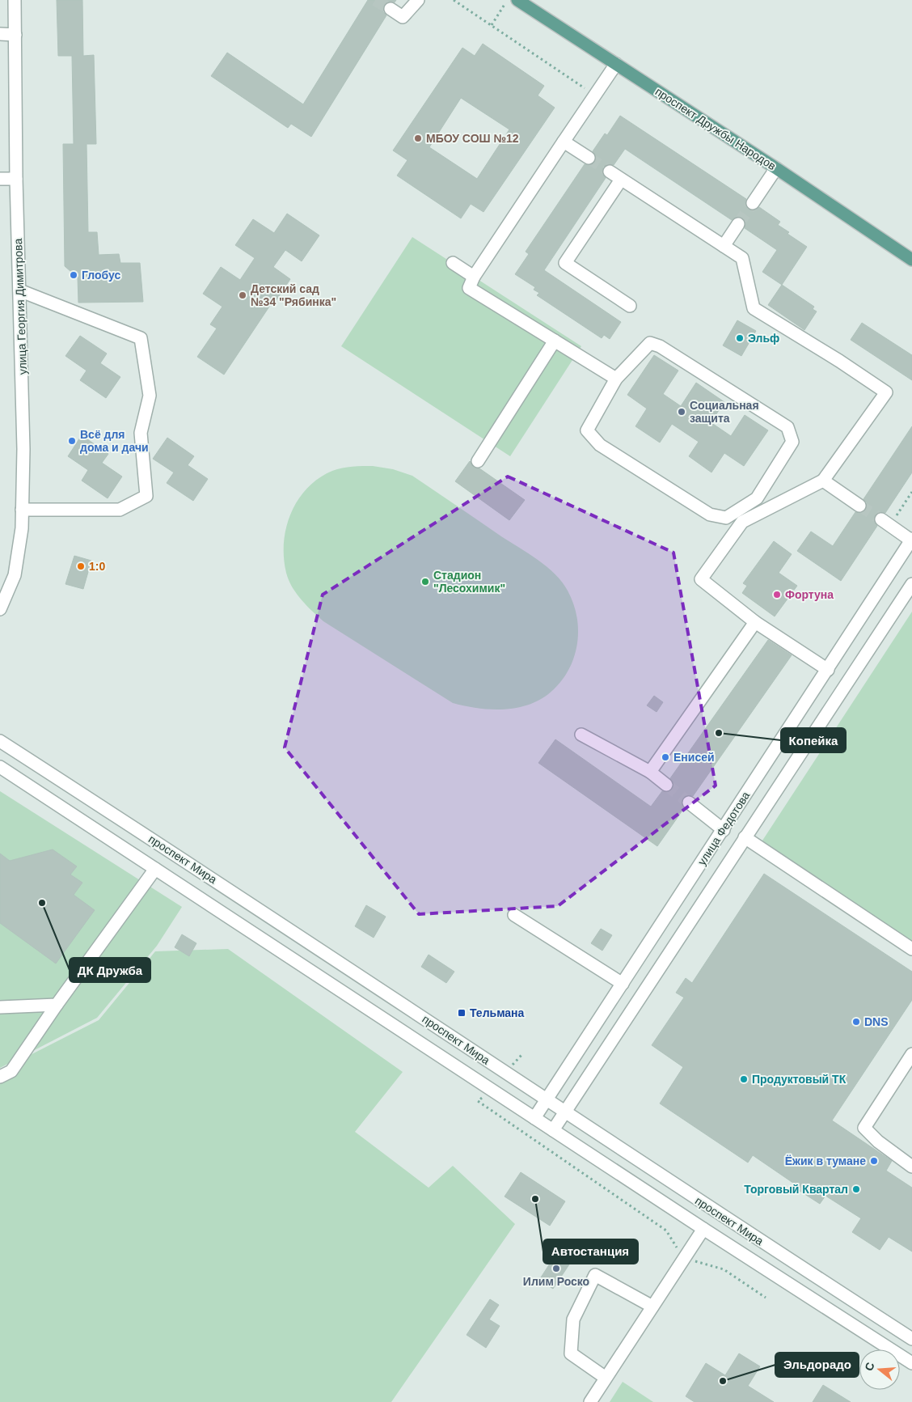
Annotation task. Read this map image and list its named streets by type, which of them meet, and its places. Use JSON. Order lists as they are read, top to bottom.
{
  "streets": {
    "main road": ["проспект Дружбы Народов"],
    "street": ["улица Георгия Димитрова", "улица Федотова", "проспект Мира"]
  },
  "crossings": [
    ["улица Федотова", "проспект Мира"]
  ],
  "places": {
    "other": [
      "МБОУ СОШ №12",
      "Глобус",
      "Детский сад №34 \"Рябинка\"",
      "Эльф",
      "Социальная защита",
      "Всё для дома и дачи",
      "1:0",
      "Стадион \"Лесохимик\"",
      "Фортуна",
      "Копейка",
      "Енисей",
      "ДК Дружба",
      "DNS",
      "Продуктовый ТК",
      "Ёжик в тумане",
      "Торговый Квартал",
      "Автостанция",
      "Илим Роско",
      "Эльдорадо"
    ],
    "transit": ["Тельмана"]
  },
  "north": "left"
}
